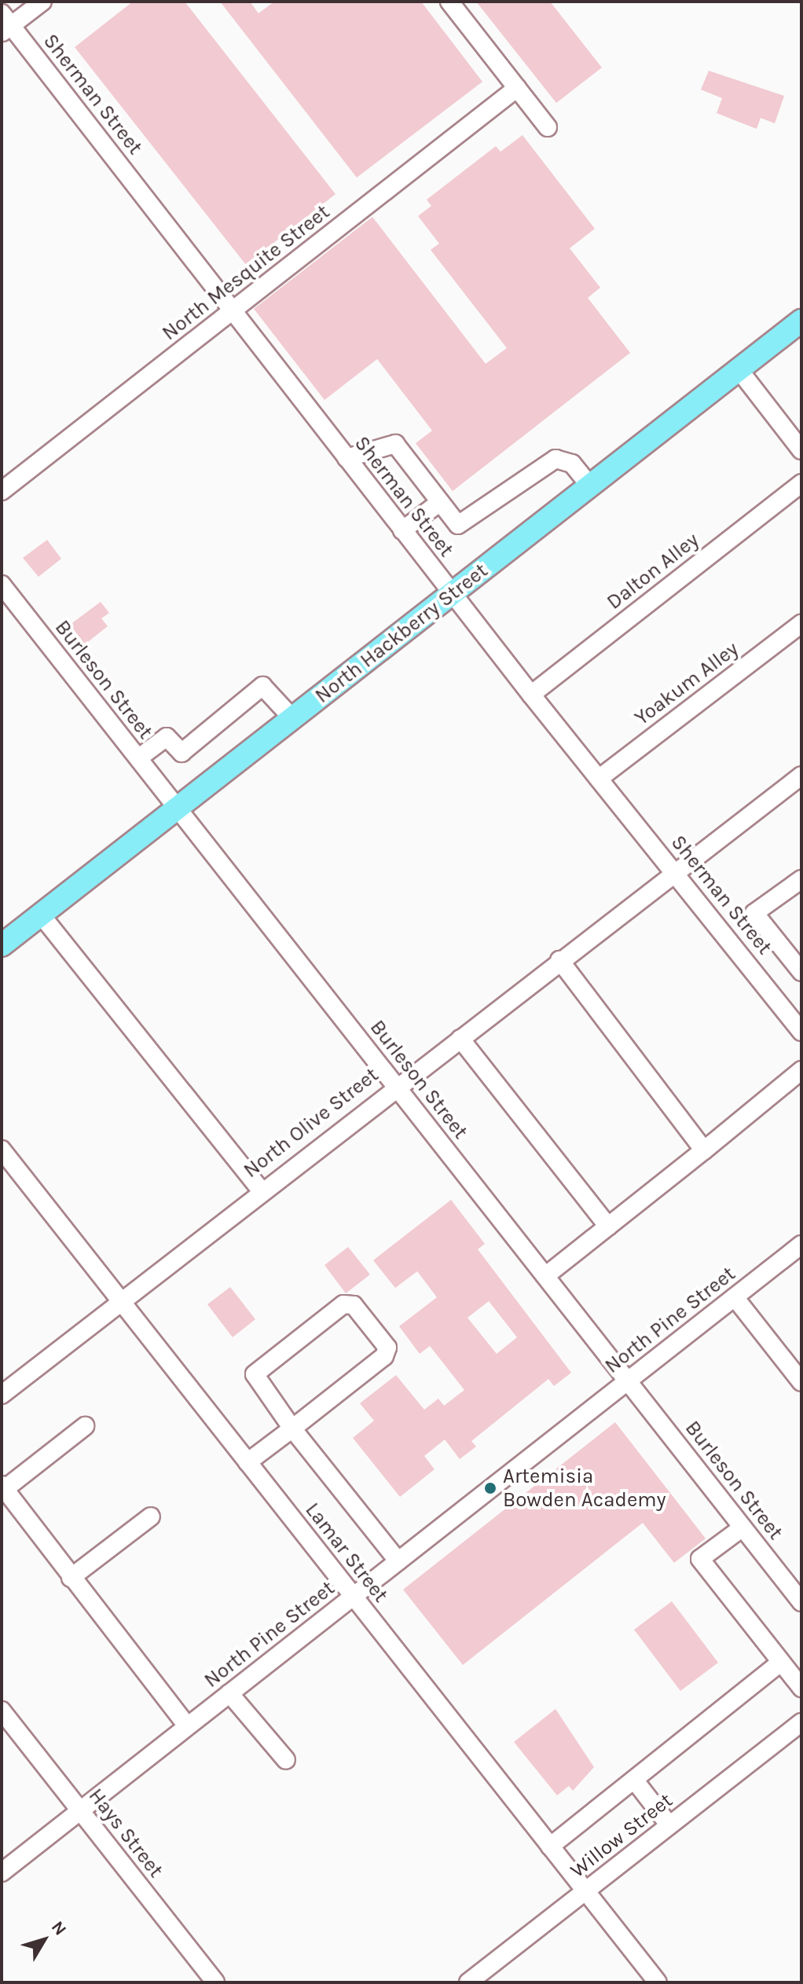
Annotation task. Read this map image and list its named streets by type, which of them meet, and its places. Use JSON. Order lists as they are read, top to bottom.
{
  "streets": {
    "main road": ["North Hackberry Street"],
    "street": [
      "Sherman Street",
      "North Mesquite Street",
      "Dalton Alley",
      "Burleson Street",
      "Yoakum Alley",
      "North Olive Street",
      "North Pine Street",
      "Lamar Street",
      "Hays Street",
      "Willow Street"
    ]
  },
  "crossings": [
    ["Sherman Street", "North Mesquite Street"],
    ["Sherman Street", "Dalton Alley"],
    ["Sherman Street", "North Hackberry Street"],
    ["Sherman Street", "Yoakum Alley"],
    ["Sherman Street", "North Olive Street"],
    ["North Hackberry Street", "Burleson Street"],
    ["Burleson Street", "North Olive Street"],
    ["Burleson Street", "North Pine Street"],
    ["North Olive Street", "Lamar Street"],
    ["North Pine Street", "Lamar Street"],
    ["North Pine Street", "Hays Street"],
    ["Lamar Street", "Willow Street"]
  ],
  "places": ["Artemisia Bowden Academy"],
  "north": "top right"
}
